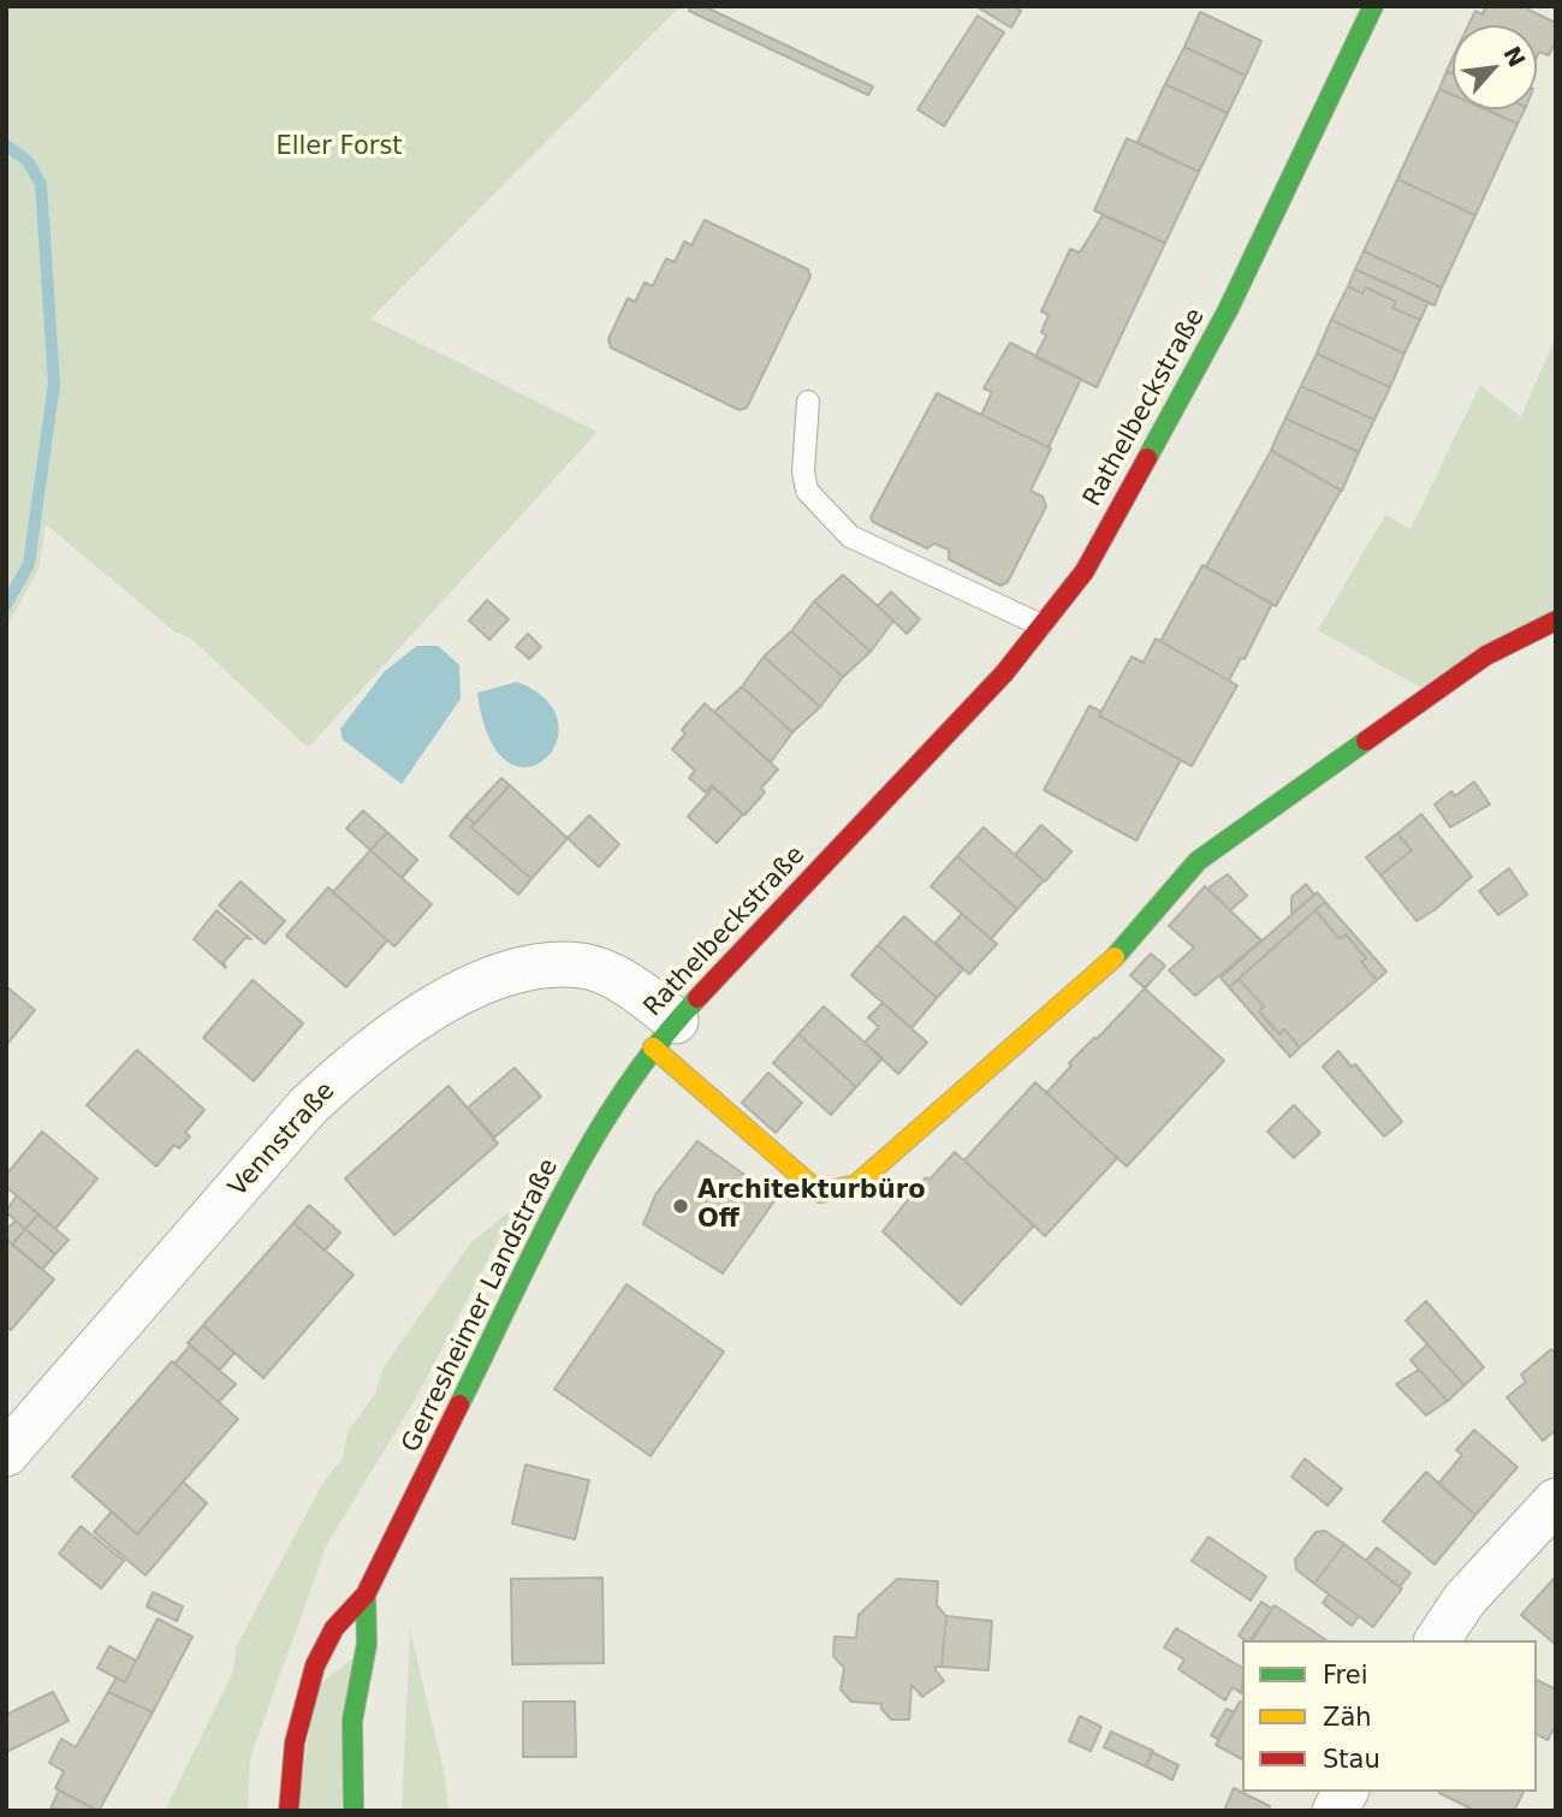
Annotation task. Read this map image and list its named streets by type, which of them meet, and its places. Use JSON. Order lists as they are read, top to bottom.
{
  "streets": {
    "street": ["Rathelbeckstraße", "Vennstraße", "Gerresheimer Landstraße"]
  },
  "crossings": [
    ["Rathelbeckstraße", "Vennstraße"],
    ["Rathelbeckstraße", "Gerresheimer Landstraße"],
    ["Vennstraße", "Gerresheimer Landstraße"]
  ],
  "parks": ["Eller Forst"],
  "places": ["Architekturbüro Off"],
  "legend": ["Frei", "Zäh", "Stau"],
  "north": "top right"
}
